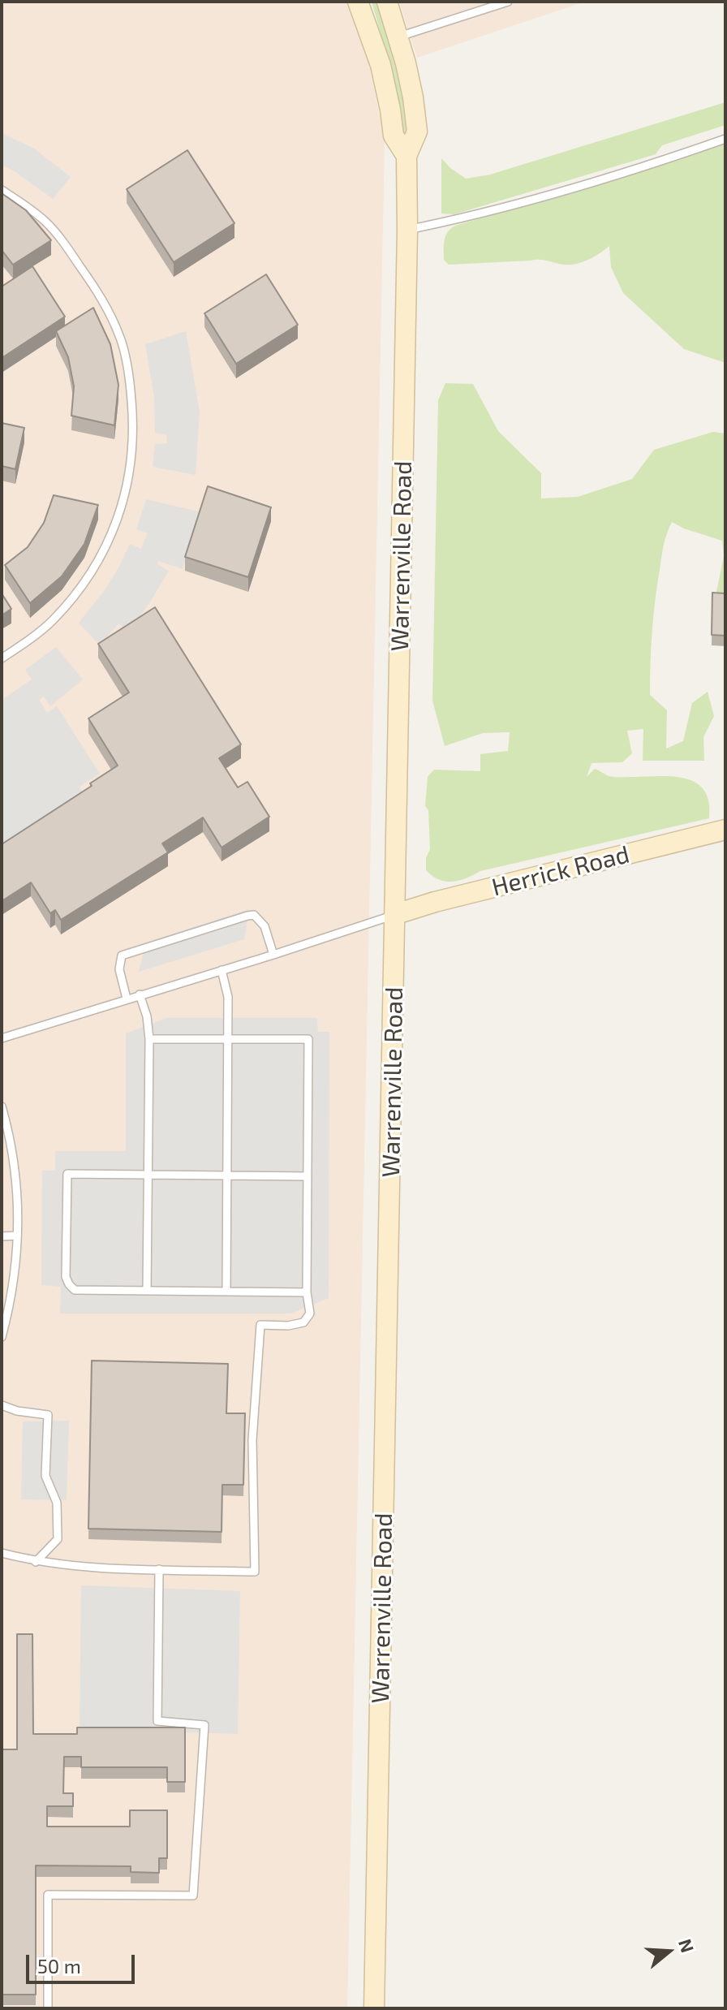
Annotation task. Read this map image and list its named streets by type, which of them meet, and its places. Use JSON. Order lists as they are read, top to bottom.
{
  "streets": {
    "main road": ["Warrenville Road", "Herrick Road"]
  },
  "crossings": [
    ["Warrenville Road", "Herrick Road"]
  ],
  "scale_bar": "50 m",
  "north": "right"
}
